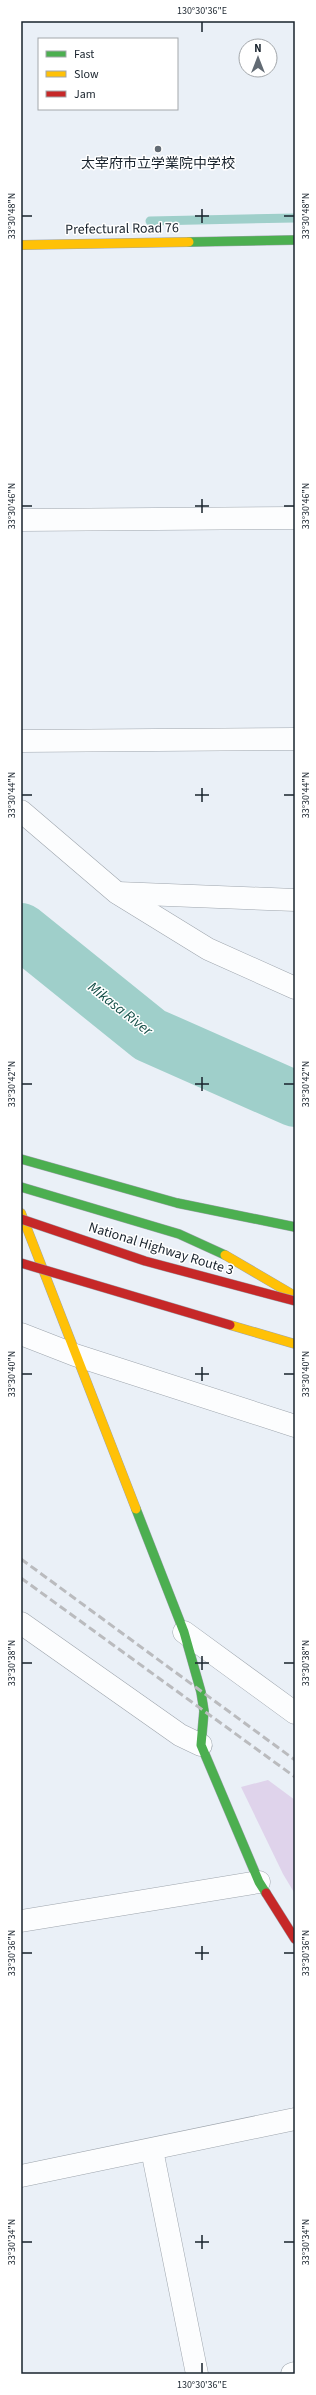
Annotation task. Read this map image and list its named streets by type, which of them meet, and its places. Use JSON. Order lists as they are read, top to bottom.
{
  "streets": {
    "main road": ["Prefectural Road 76", "National Highway Route 3"]
  },
  "water": ["Mikasa River"],
  "places": ["太宰府市立学業院中学校"],
  "legend": ["Fast", "Slow", "Jam"],
  "north": "top",
  "coordinates": [
    "130°30'36\"E",
    "33°30'48\"N",
    "33°30'46\"N",
    "33°30'44\"N",
    "33°30'42\"N",
    "33°30'40\"N",
    "33°30'38\"N",
    "33°30'36\"N",
    "33°30'34\"N"
  ]
}
